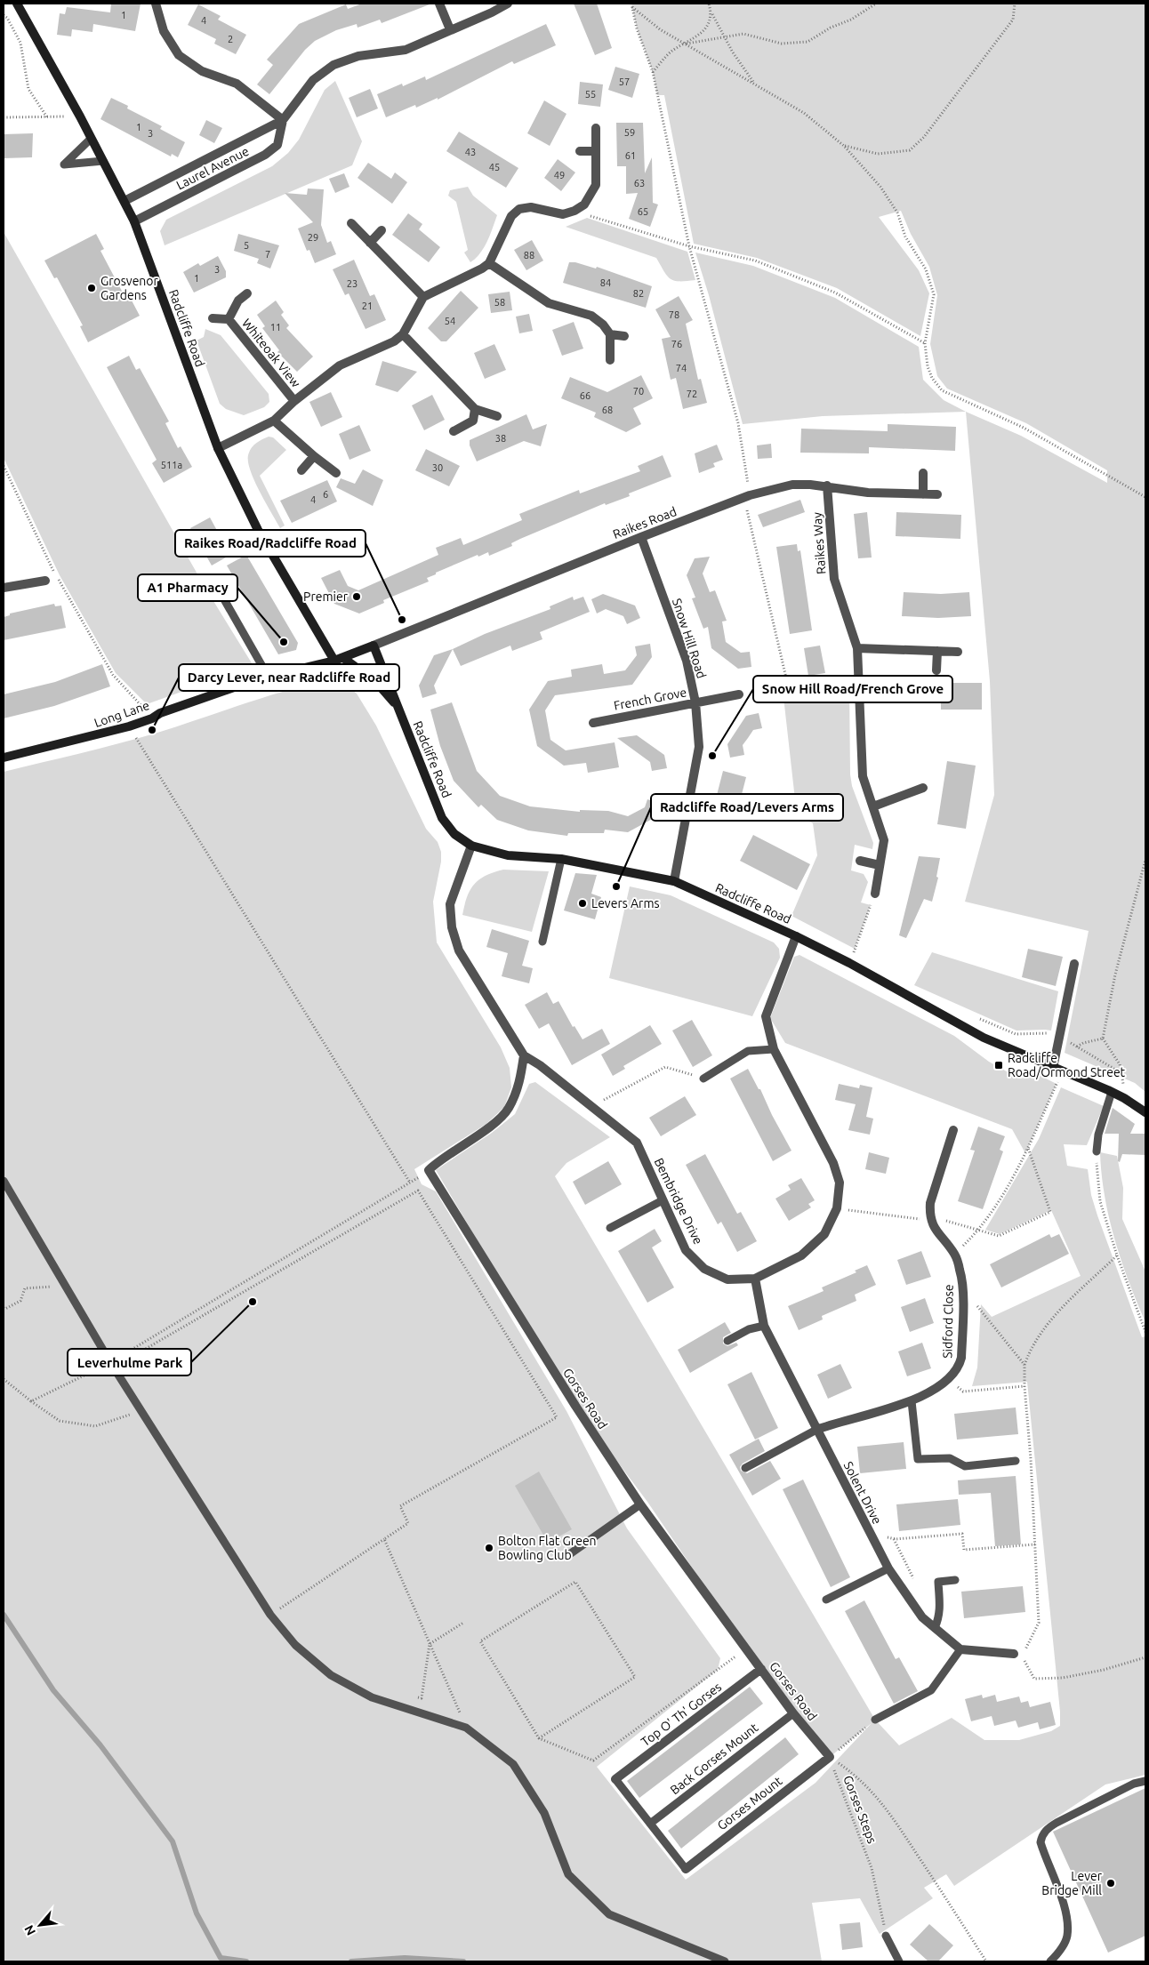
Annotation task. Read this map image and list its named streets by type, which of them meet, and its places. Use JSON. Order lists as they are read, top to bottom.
{
  "streets": {
    "main road": ["Radcliffe Road", "Long Lane"],
    "street": [
      "Laurel Avenue",
      "Whiteoak View",
      "Raikes Road",
      "Raikes Way",
      "Snow Hill Road",
      "French Grove",
      "Bembridge Drive",
      "Sidford Close",
      "Gorses Road",
      "Solent Drive",
      "Top O' Th' Gorses",
      "Gorses Mount"
    ],
    "lane": ["Back Gorses Mount"],
    "path": ["Gorses Steps"]
  },
  "crossings": [
    ["Laurel Avenue", "Radcliffe Road"],
    ["Radcliffe Road", "Whiteoak View"],
    ["Radcliffe Road", "Raikes Road"],
    ["Radcliffe Road", "Snow Hill Road"],
    ["Radcliffe Road", "Long Lane"],
    ["Radcliffe Road", "Bembridge Drive"],
    ["Raikes Road", "Raikes Way"],
    ["Raikes Road", "Snow Hill Road"],
    ["Raikes Road", "Long Lane"],
    ["Snow Hill Road", "French Grove"],
    ["Bembridge Drive", "Gorses Road"],
    ["Bembridge Drive", "Solent Drive"],
    ["Sidford Close", "Solent Drive"],
    ["Gorses Road", "Top O' Th' Gorses"],
    ["Gorses Road", "Back Gorses Mount"],
    ["Gorses Road", "Gorses Mount"],
    ["Gorses Road", "Gorses Steps"],
    ["Gorses Mount", "Gorses Steps"]
  ],
  "places": {
    "other": [
      "Grosvenor Gardens",
      "Premier",
      "Raikes Road/Radcliffe Road",
      "A1 Pharmacy",
      "Darcy Lever, near Radcliffe Road",
      "Snow Hill Road/French Grove",
      "Radcliffe Road/Levers Arms",
      "Levers Arms",
      "Leverhulme Park",
      "Bolton Flat Green Bowling Club",
      "Lever Bridge Mill"
    ],
    "transit": ["Radcliffe Road/Ormond Street"]
  },
  "house_numbers": [
    "1",
    "4",
    "2",
    "57",
    "55",
    "1",
    "59",
    "3",
    "43",
    "61",
    "45",
    "49",
    "63",
    "65",
    "29",
    "5",
    "7",
    "88",
    "3",
    "1",
    "84",
    "23",
    "82",
    "58",
    "21",
    "78",
    "54",
    "11",
    "76",
    "74",
    "70",
    "72",
    "66",
    "68",
    "38",
    "511a",
    "30",
    "6",
    "4"
  ],
  "north": "bottom left"
}
